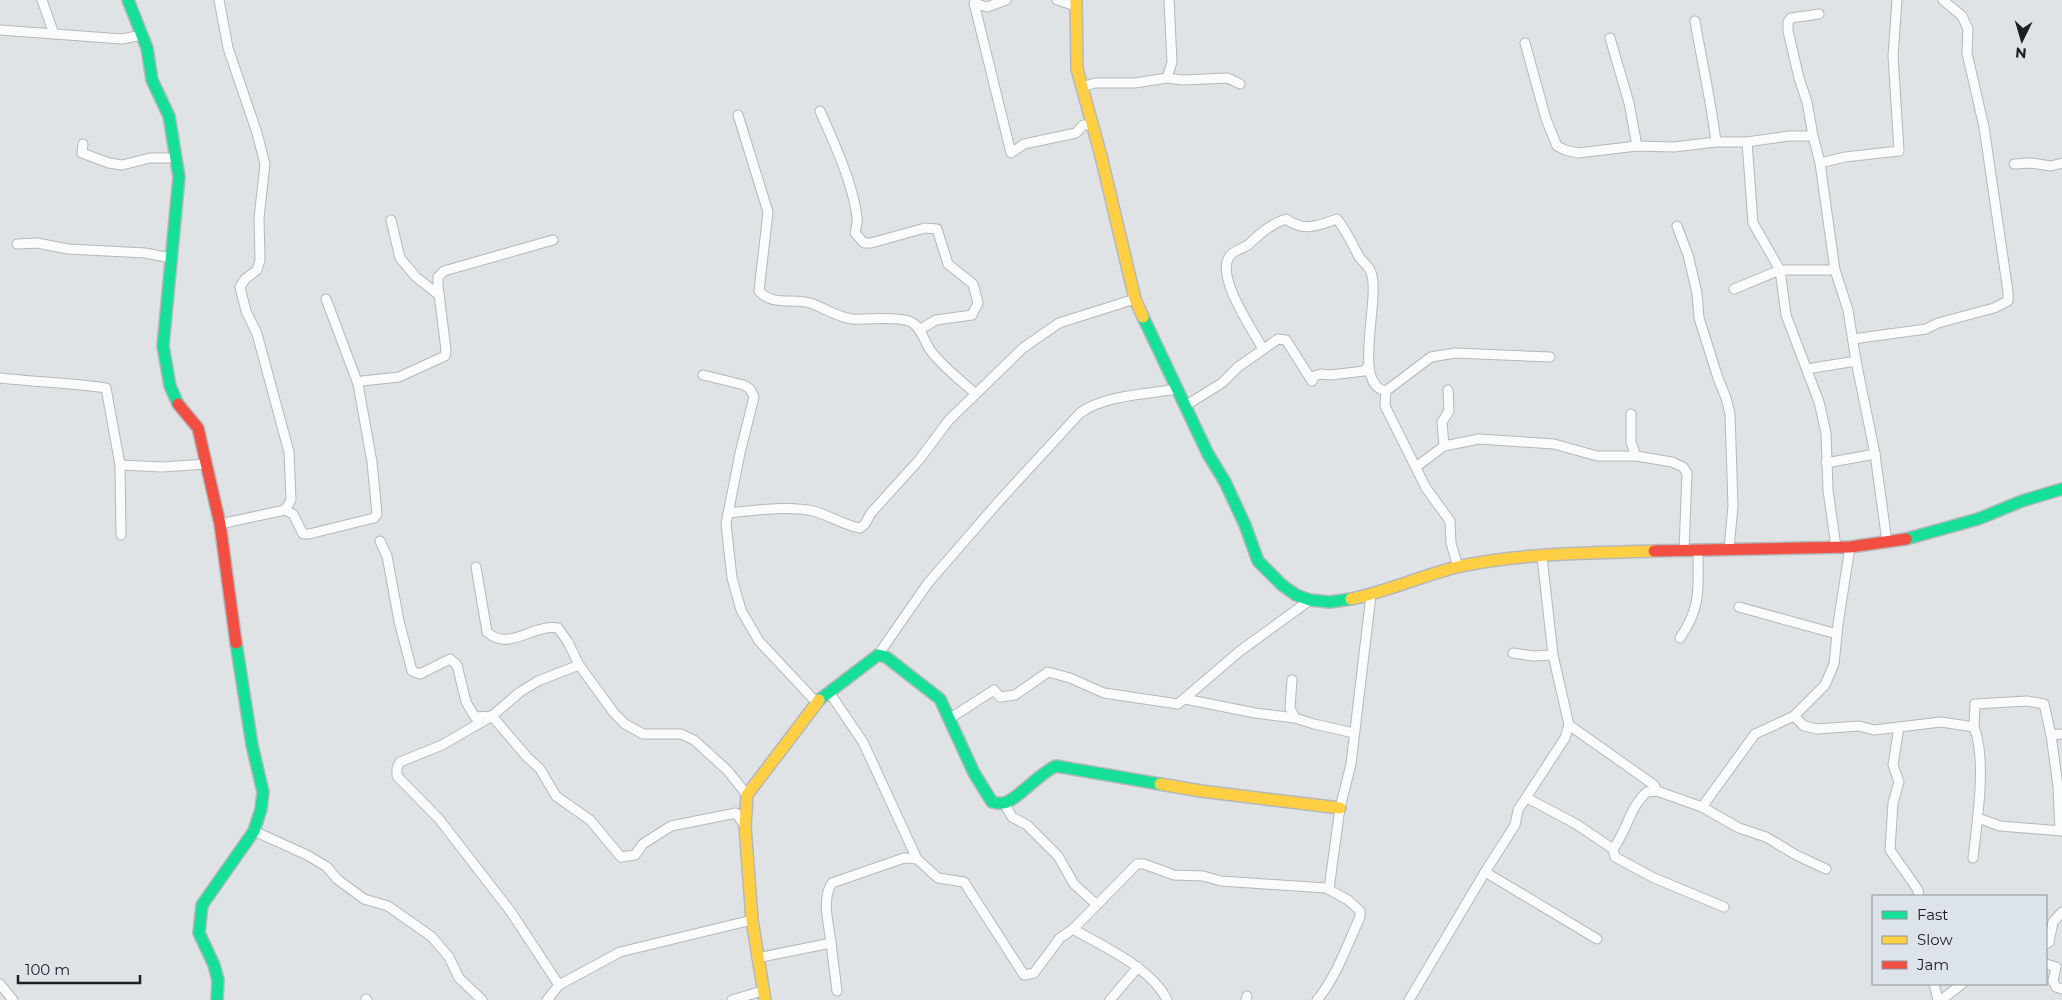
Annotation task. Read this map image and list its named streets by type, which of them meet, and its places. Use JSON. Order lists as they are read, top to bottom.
{
  "legend": ["Fast", "Slow", "Jam"],
  "scale_bar": "100 m",
  "north": "bottom"
}
